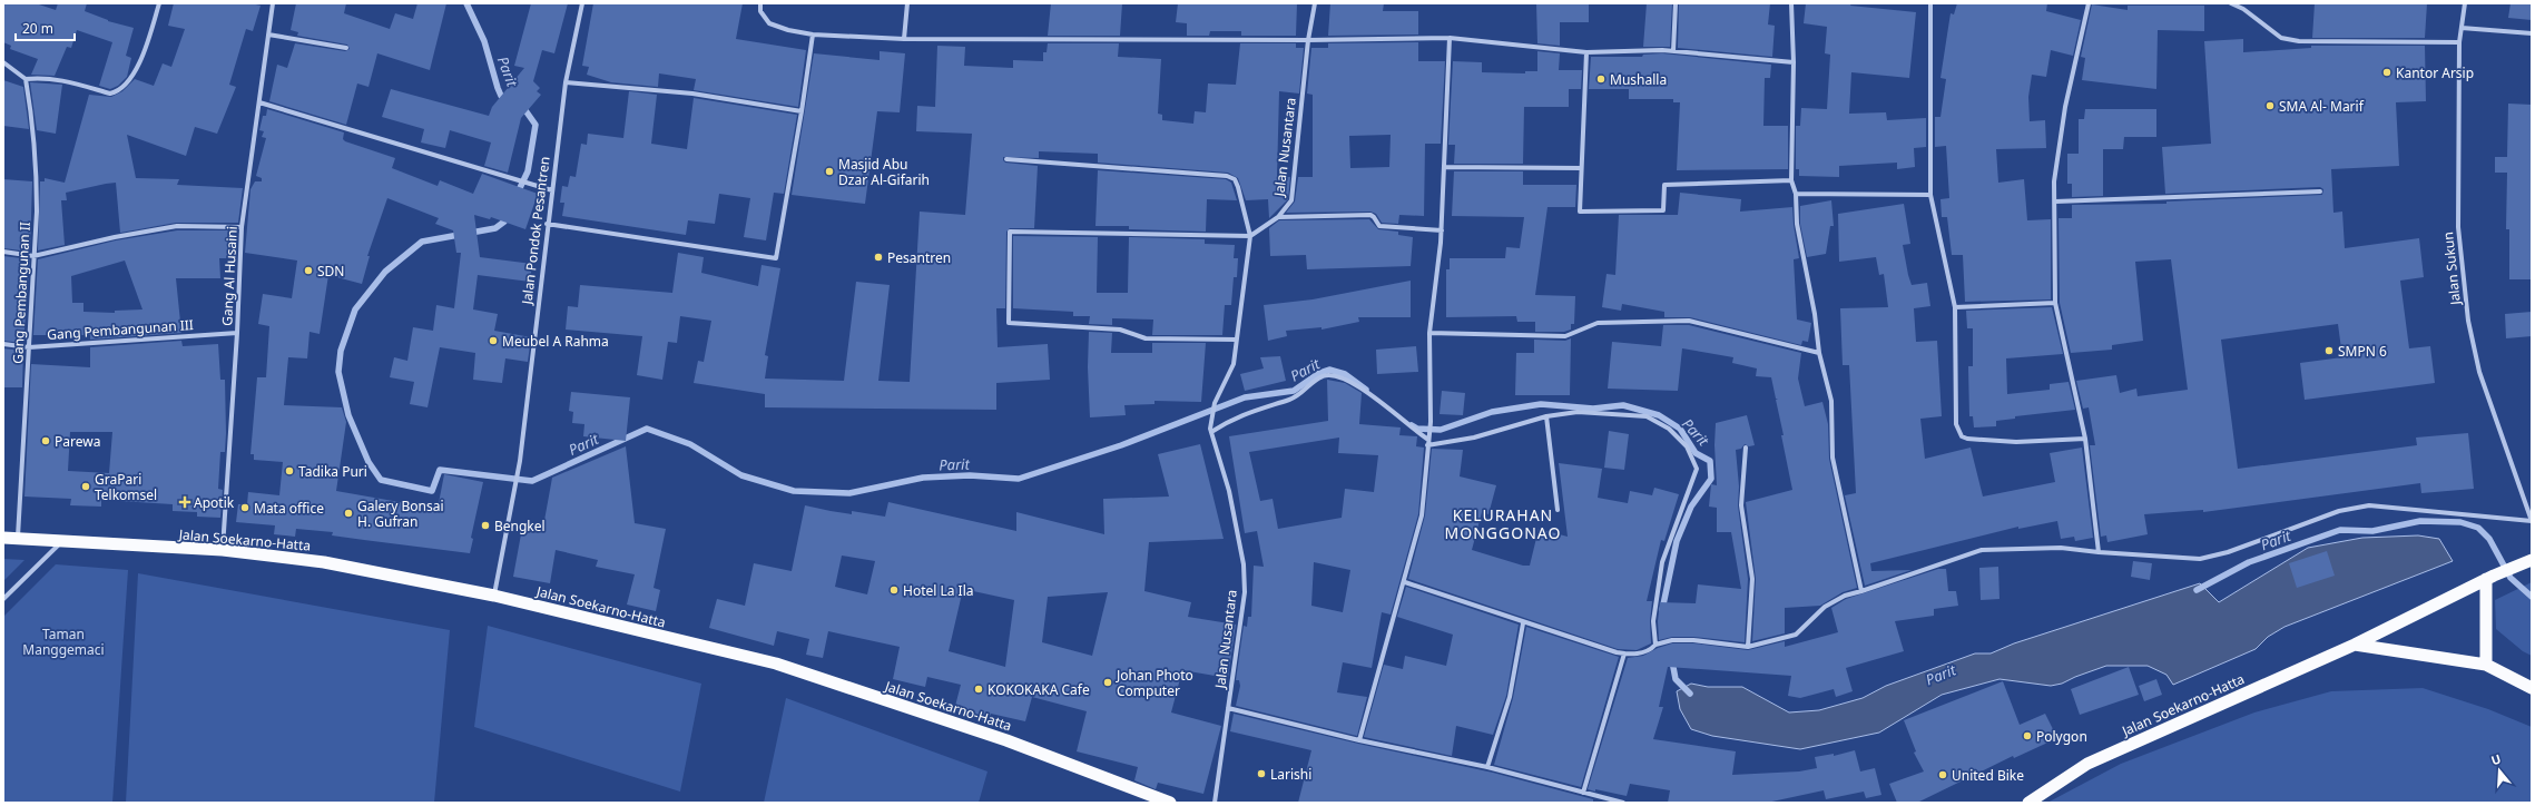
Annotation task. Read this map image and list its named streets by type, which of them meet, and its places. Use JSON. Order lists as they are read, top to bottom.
{
  "streets": {
    "highway": ["Jalan Soekarno-Hatta"],
    "street": [
      "Jalan Nusantara",
      "Jalan Pondok Pesantren",
      "Jalan Sukun",
      "Gang Al Husaini",
      "Gang Pembangunan II",
      "Gang Pembangunan III"
    ]
  },
  "crossings": [
    ["Jalan Pondok Pesantren", "Jalan Soekarno-Hatta"],
    ["Gang Al Husaini", "Gang Pembangunan III"],
    ["Gang Al Husaini", "Jalan Soekarno-Hatta"],
    ["Gang Pembangunan II", "Gang Pembangunan III"],
    ["Gang Pembangunan II", "Jalan Soekarno-Hatta"]
  ],
  "districts": ["KELURAHAN MONGGONAO"],
  "water": ["Parit"],
  "parks": ["Taman Manggemaci"],
  "places": {
    "other": [
      "Kantor Arsip",
      "Mushalla",
      "SMA Al- Marif",
      "Masjid Abu Dzar Al-Gifarih",
      "Pesantren",
      "SDN",
      "Meubel A Rahma",
      "SMPN 6",
      "Parewa",
      "Tadika Puri",
      "GraPari Telkomsel",
      "Mata office",
      "Galery Bonsai H. Gufran",
      "Bengkel",
      "Hotel La Ila",
      "Johan Photo Computer",
      "KOKOKAKA Cafe",
      "Polygon",
      "Larishi",
      "United Bike"
    ],
    "health": ["Apotik"]
  },
  "scale_bar": "20 m",
  "north": "top"
}
